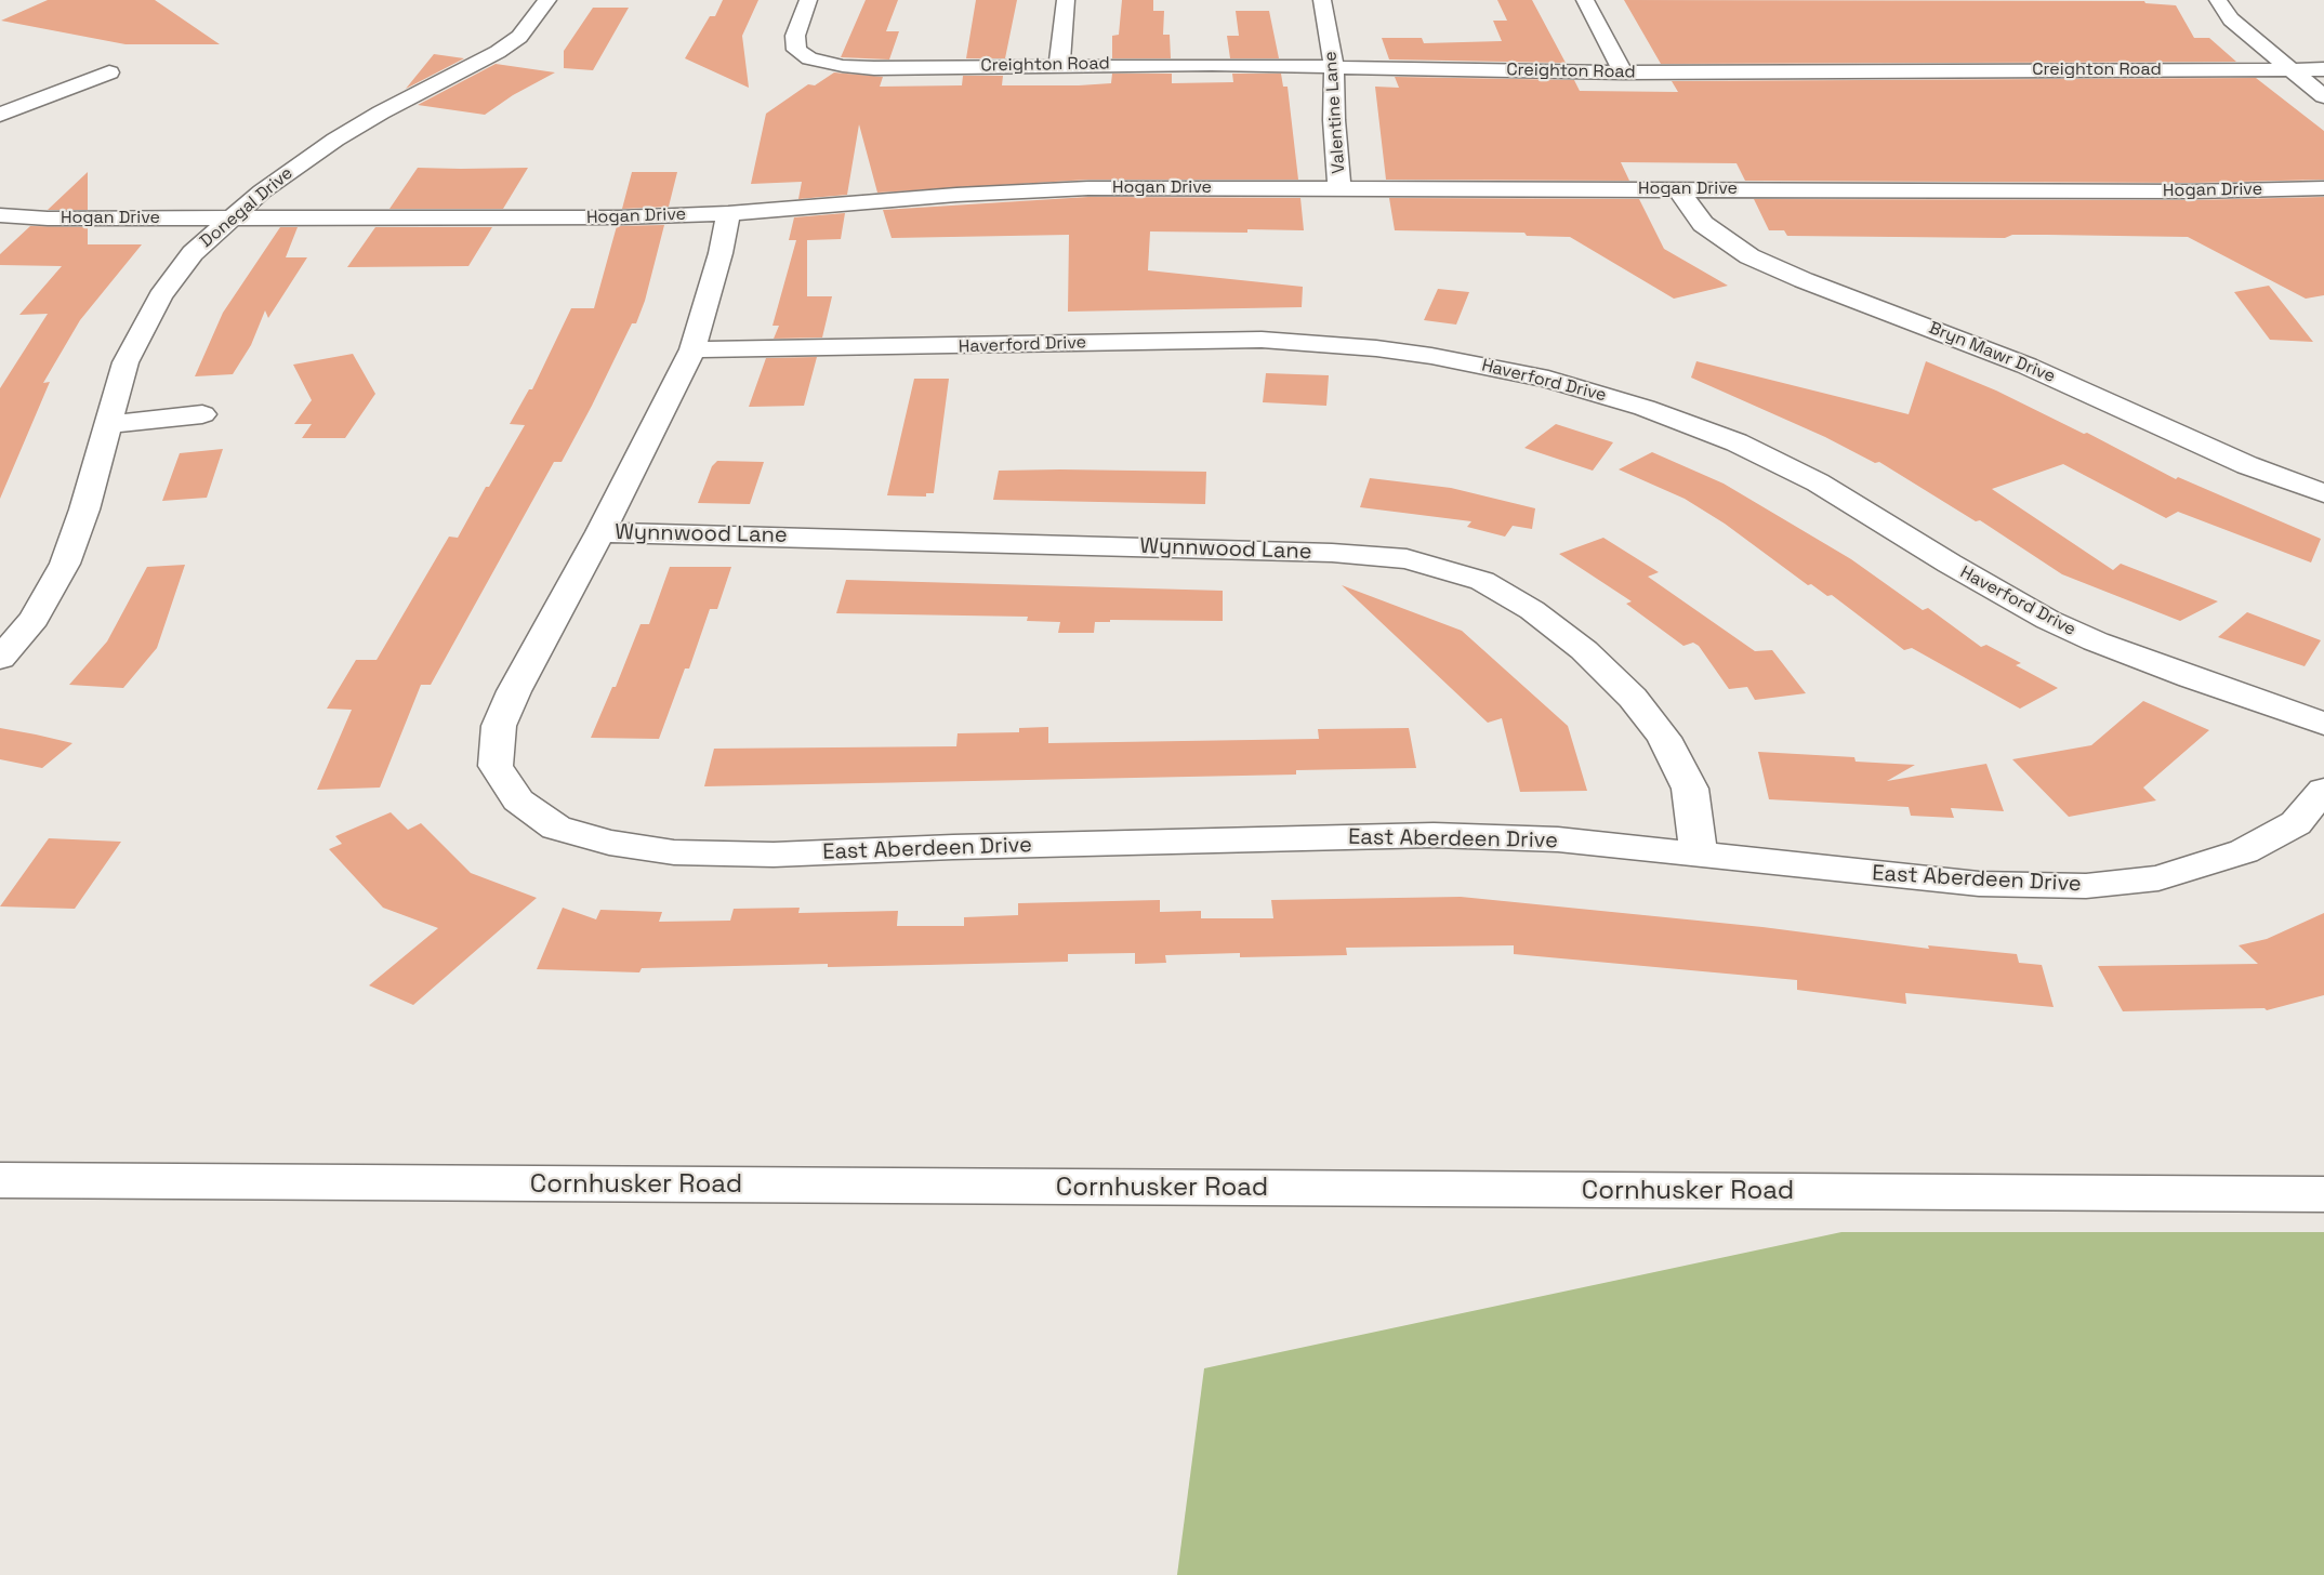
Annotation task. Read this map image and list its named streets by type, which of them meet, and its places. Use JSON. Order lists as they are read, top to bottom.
{
  "streets": {
    "street": [
      "Creighton Road",
      "Valentine Lane",
      "Hogan Drive",
      "Donegal Drive",
      "Haverford Drive",
      "Bryn Mawr Drive",
      "Wynnwood Lane",
      "East Aberdeen Drive",
      "Cornhusker Road"
    ]
  },
  "crossings": [
    ["Creighton Road", "Valentine Lane"],
    ["Valentine Lane", "Hogan Drive"],
    ["Hogan Drive", "Donegal Drive"],
    ["Hogan Drive", "Bryn Mawr Drive"],
    ["Hogan Drive", "East Aberdeen Drive"],
    ["Haverford Drive", "East Aberdeen Drive"],
    ["Wynnwood Lane", "East Aberdeen Drive"]
  ]
}
